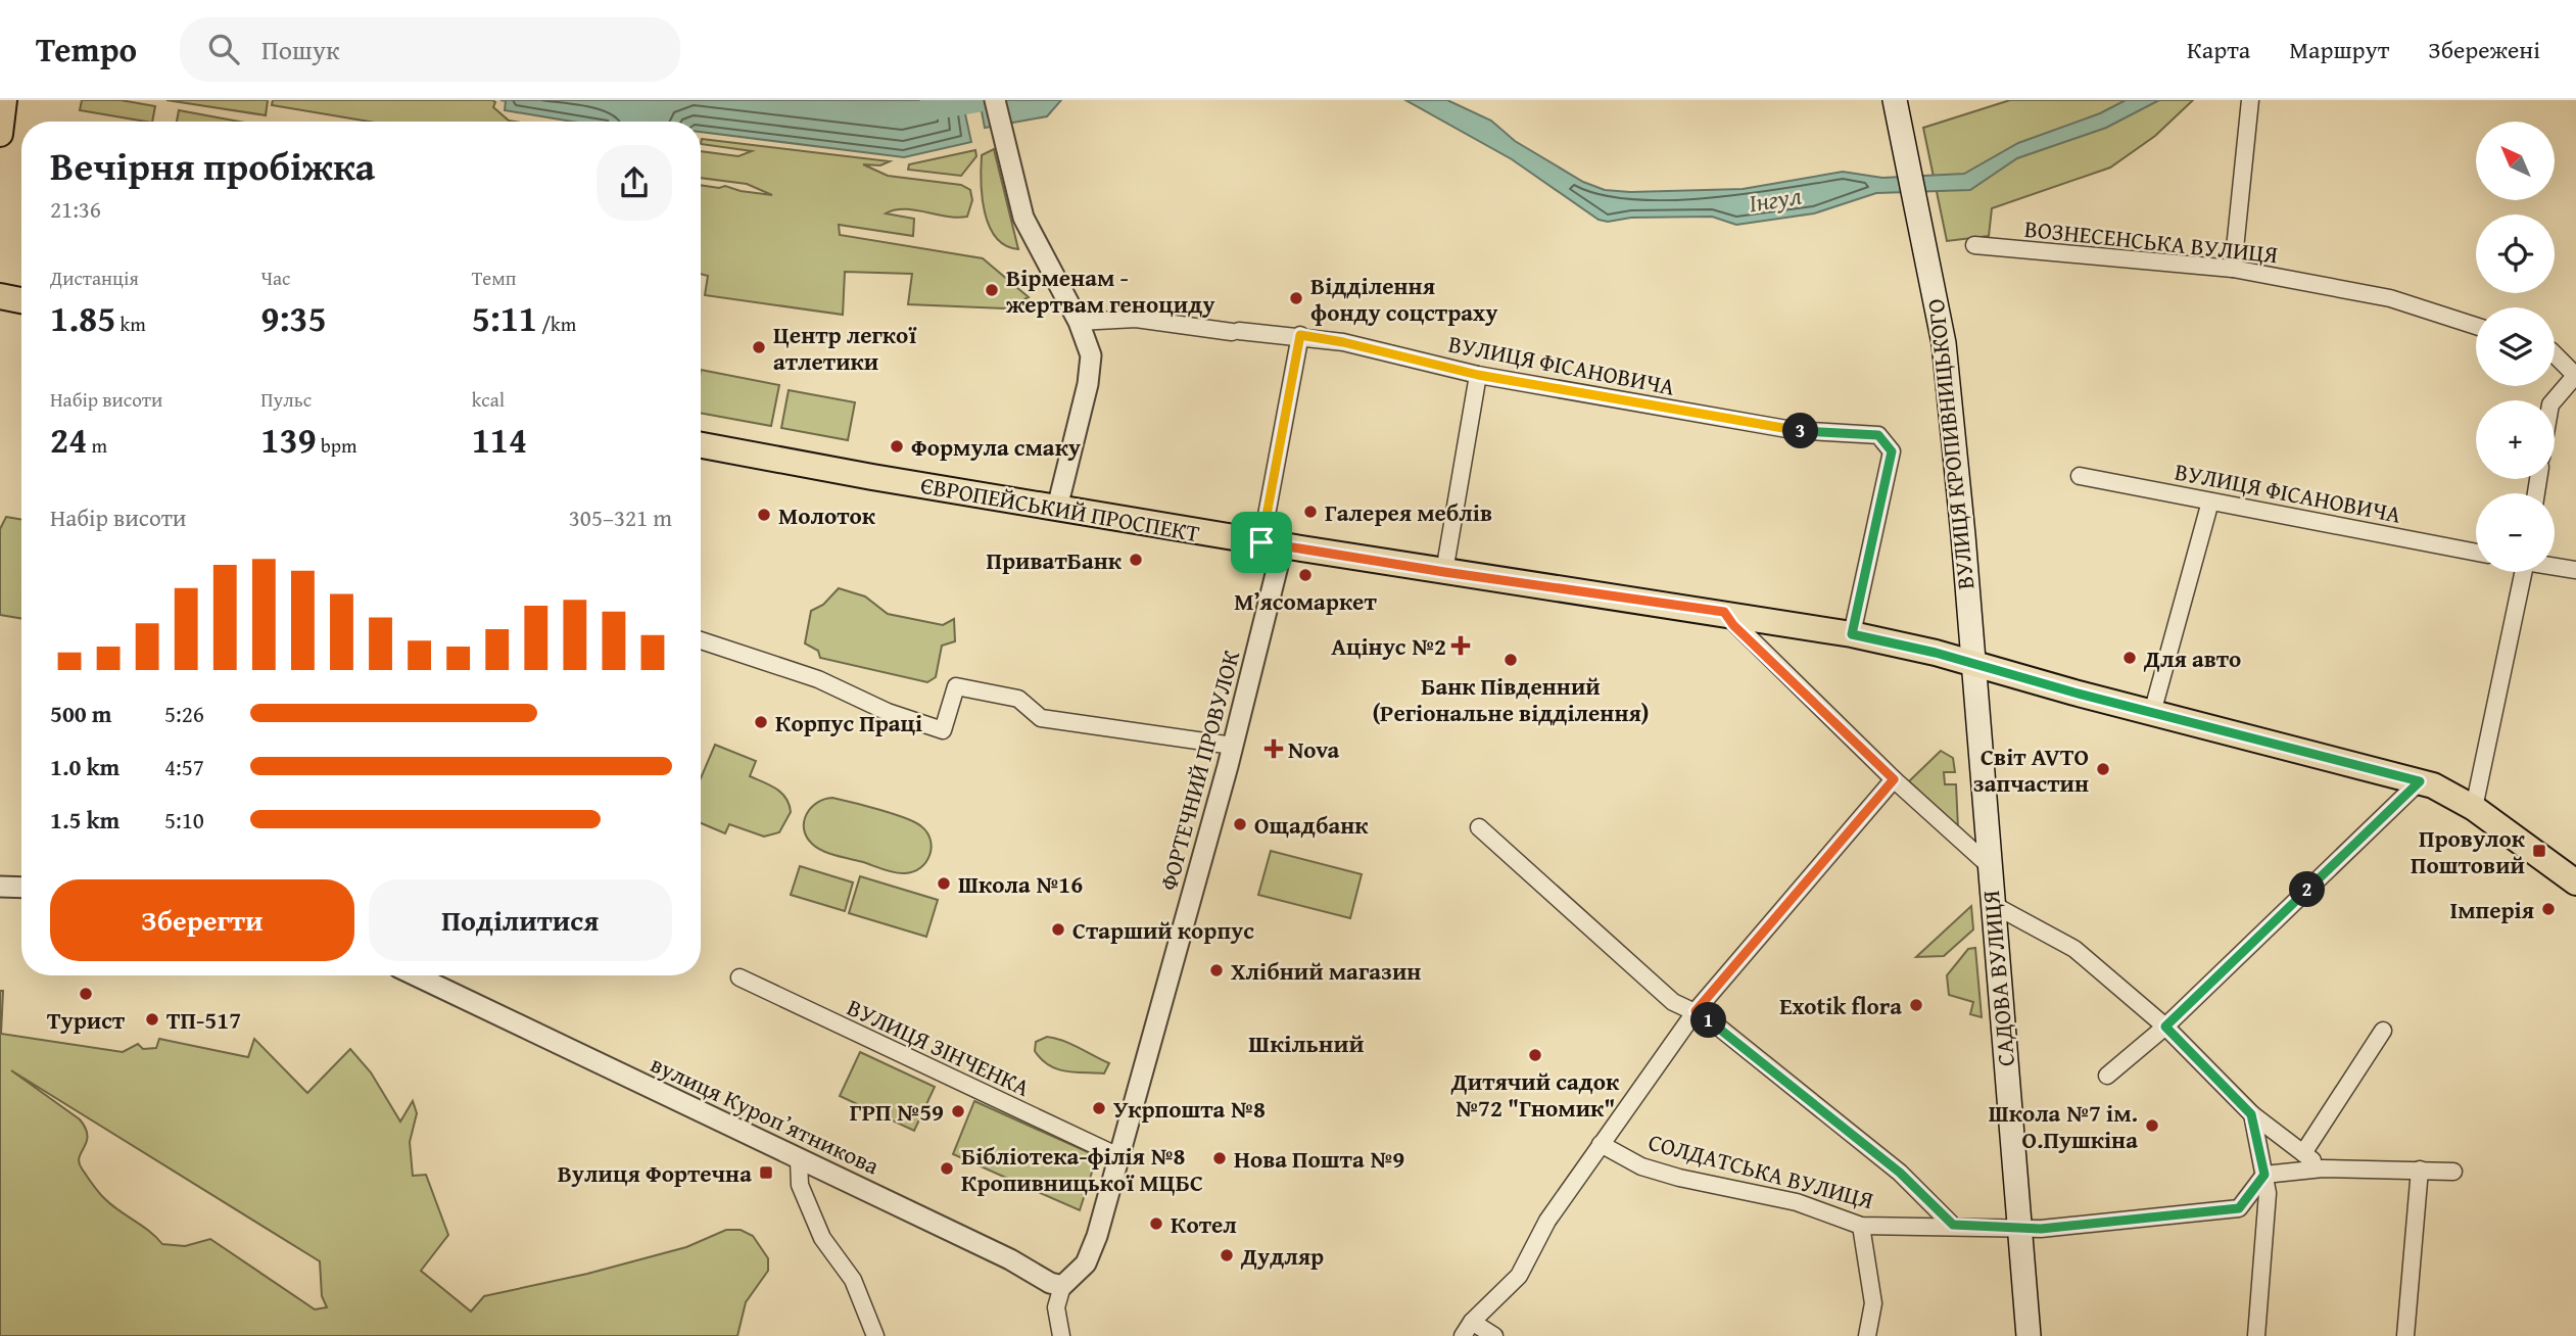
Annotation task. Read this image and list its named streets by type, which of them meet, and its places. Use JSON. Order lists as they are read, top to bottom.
{
  "streets": {
    "main road": ["ВУЛИЦЯ КРОПИВНИЦЬКОГО", "ЄВРОПЕЙСЬКИЙ ПРОСПЕКТ", "САДОВА ВУЛИЦЯ"],
    "street": [
      "ВОЗНЕСЕНСЬКА ВУЛИЦЯ",
      "ВУЛИЦЯ ФІСАНОВИЧА",
      "ФОРТЕЧНИЙ ПРОВУЛОК",
      "ВУЛИЦЯ ЗІНЧЕНКА",
      "вулиця Куропʼятникова",
      "СОЛДАТСЬКА ВУЛИЦЯ"
    ]
  },
  "crossings": [
    ["ВУЛИЦЯ ФІСАНОВИЧА", "ЄВРОПЕЙСЬКИЙ ПРОСПЕКТ"],
    ["ВУЛИЦЯ ФІСАНОВИЧА", "ФОРТЕЧНИЙ ПРОВУЛОК"],
    ["ВУЛИЦЯ КРОПИВНИЦЬКОГО", "ЄВРОПЕЙСЬКИЙ ПРОСПЕКТ"],
    ["ВУЛИЦЯ КРОПИВНИЦЬКОГО", "САДОВА ВУЛИЦЯ"],
    ["ЄВРОПЕЙСЬКИЙ ПРОСПЕКТ", "ФОРТЕЧНИЙ ПРОВУЛОК"],
    ["ЄВРОПЕЙСЬКИЙ ПРОСПЕКТ", "САДОВА ВУЛИЦЯ"],
    ["ФОРТЕЧНИЙ ПРОВУЛОК", "ВУЛИЦЯ ЗІНЧЕНКА"],
    ["ФОРТЕЧНИЙ ПРОВУЛОК", "вулиця Куропʼятникова"],
    ["САДОВА ВУЛИЦЯ", "СОЛДАТСЬКА ВУЛИЦЯ"]
  ],
  "districts": ["Шкільний"],
  "water": ["Інгул"],
  "places": {
    "other": [
      "Вірменам - жертвам геноциду",
      "Відділення фонду соцстраху",
      "Центр легкої атлетики",
      "Формула смаку",
      "Галерея меблів",
      "Молоток",
      "ПриватБанк",
      "Мʼясомаркет",
      "Для авто",
      "Банк Південний (Регіональне відділення)",
      "Корпус Праці",
      "Світ AVTO запчастин",
      "Ощадбанк",
      "Школа №16",
      "Імперія",
      "Старший корпус",
      "Хлібний магазин",
      "Турист",
      "Exotik flora",
      "ТП-517",
      "Дитячий садок №72 \"Гномик\"",
      "Укрпошта №8",
      "ГРП №59",
      "Школа №7 ім. О.Пушкіна",
      "Нова Пошта №9",
      "Бібліотека-філія №8 Кропивницької МЦБС",
      "Котел",
      "Дудляр"
    ],
    "health": ["Ацінус №2", "Nova"],
    "transit": ["Провулок Поштовий", "Вулиця Фортечна"]
  },
  "north": "top left",
  "page": {
    "header": "Tempo",
    "search": "Пошук",
    "nav": ["Карта", "Маршрут", "Збережені"],
    "map_buttons": ["+", "−"],
    "heading": ["Вечірня пробіжка", "21:36"],
    "stats": [
      ["Дистанція", "1.85 km"],
      ["Час", "9:35"],
      ["Темп", "5:11 /km"],
      ["Набір висоти", "24 m"],
      ["Пульс", "139 bpm"],
      ["kcal", "114"]
    ],
    "pins": ["3", "2", "1"],
    "chart": ["Набір висоти", "305–321 m"],
    "list": [
      {
        "name": "500 m",
        "note": "5:26"
      },
      {
        "name": "1.0 km",
        "note": "4:57"
      },
      {
        "name": "1.5 km",
        "note": "5:10"
      }
    ],
    "buttons": ["Зберегти", "Поділитися"]
  }
}
